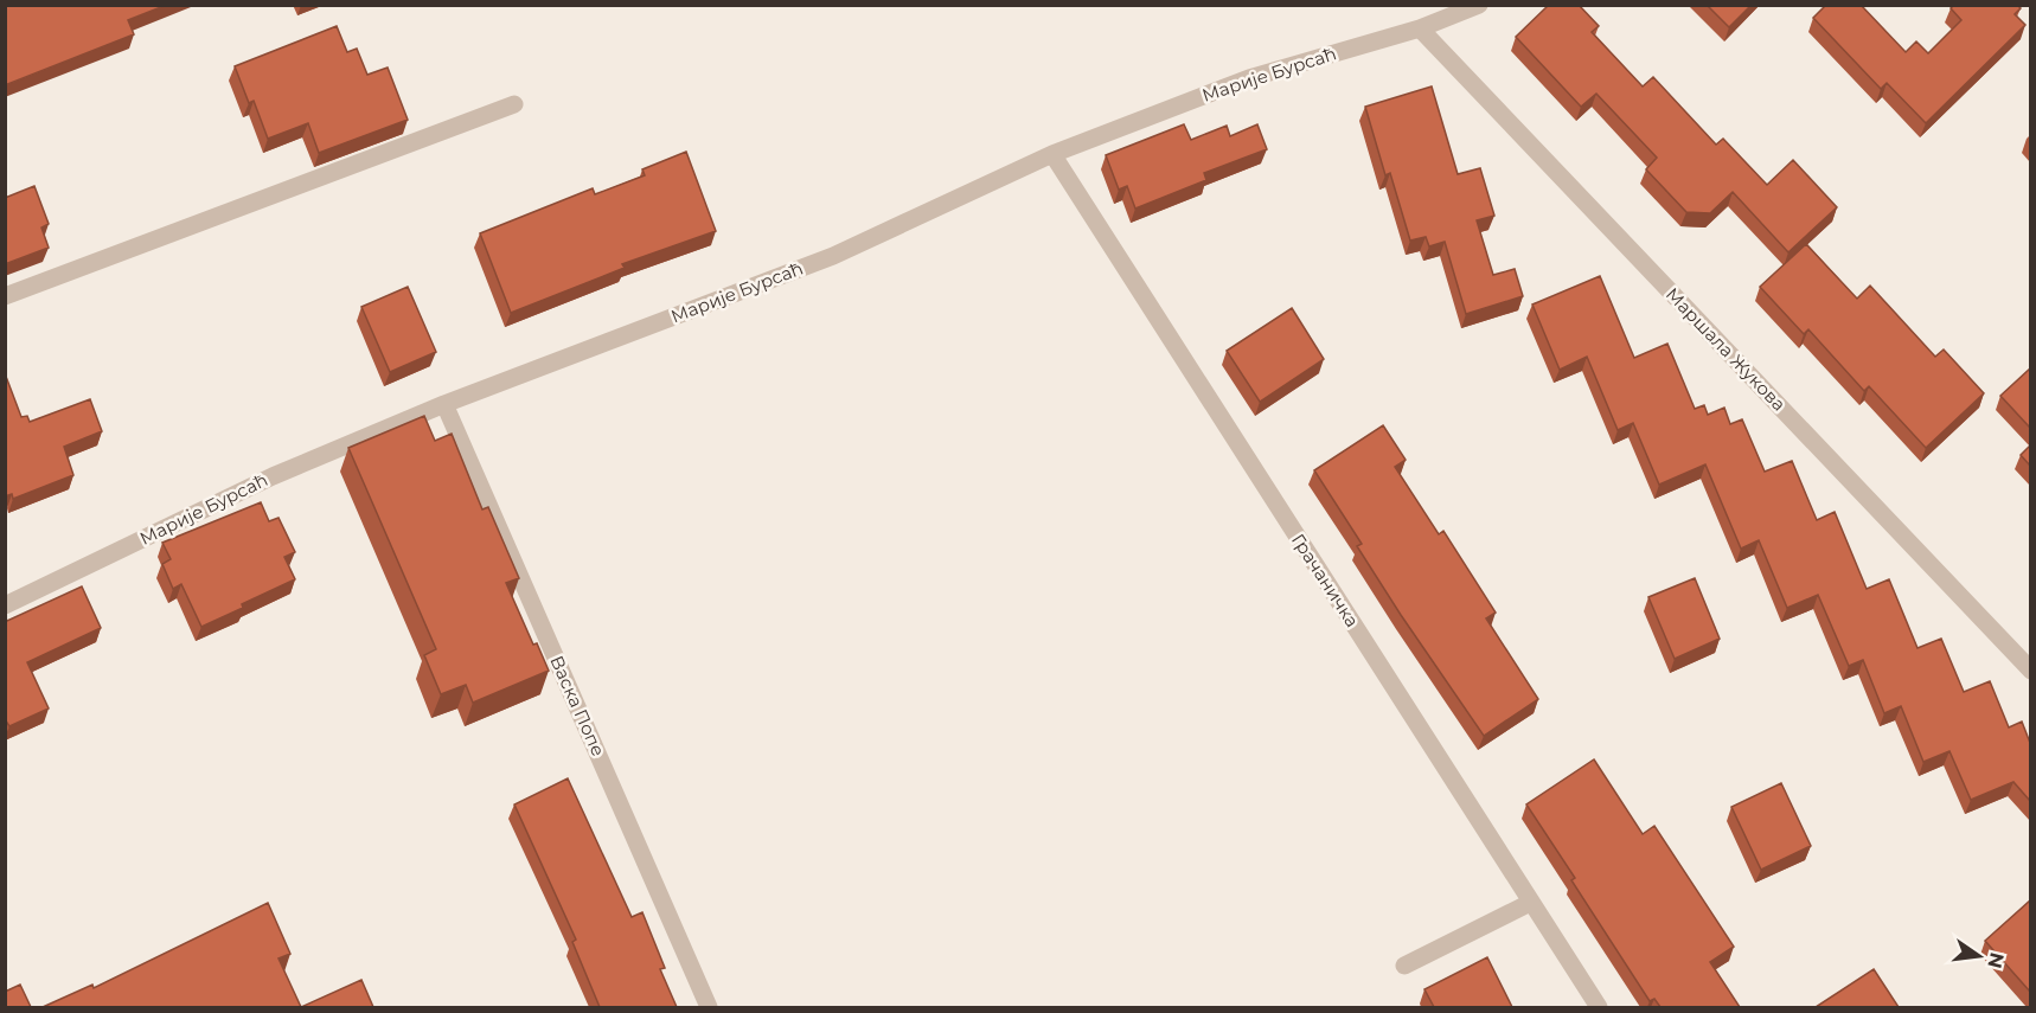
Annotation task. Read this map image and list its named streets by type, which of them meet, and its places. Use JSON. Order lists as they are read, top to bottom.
{
  "streets": {
    "street": [
      "Марије Бурсаћ",
      "Маршала Жукова",
      "Грачаничка",
      "Васка Попе"
    ]
  },
  "crossings": [
    ["Марије Бурсаћ", "Маршала Жукова"],
    ["Марије Бурсаћ", "Грачаничка"],
    ["Марије Бурсаћ", "Васка Попе"]
  ],
  "north": "right"
}
